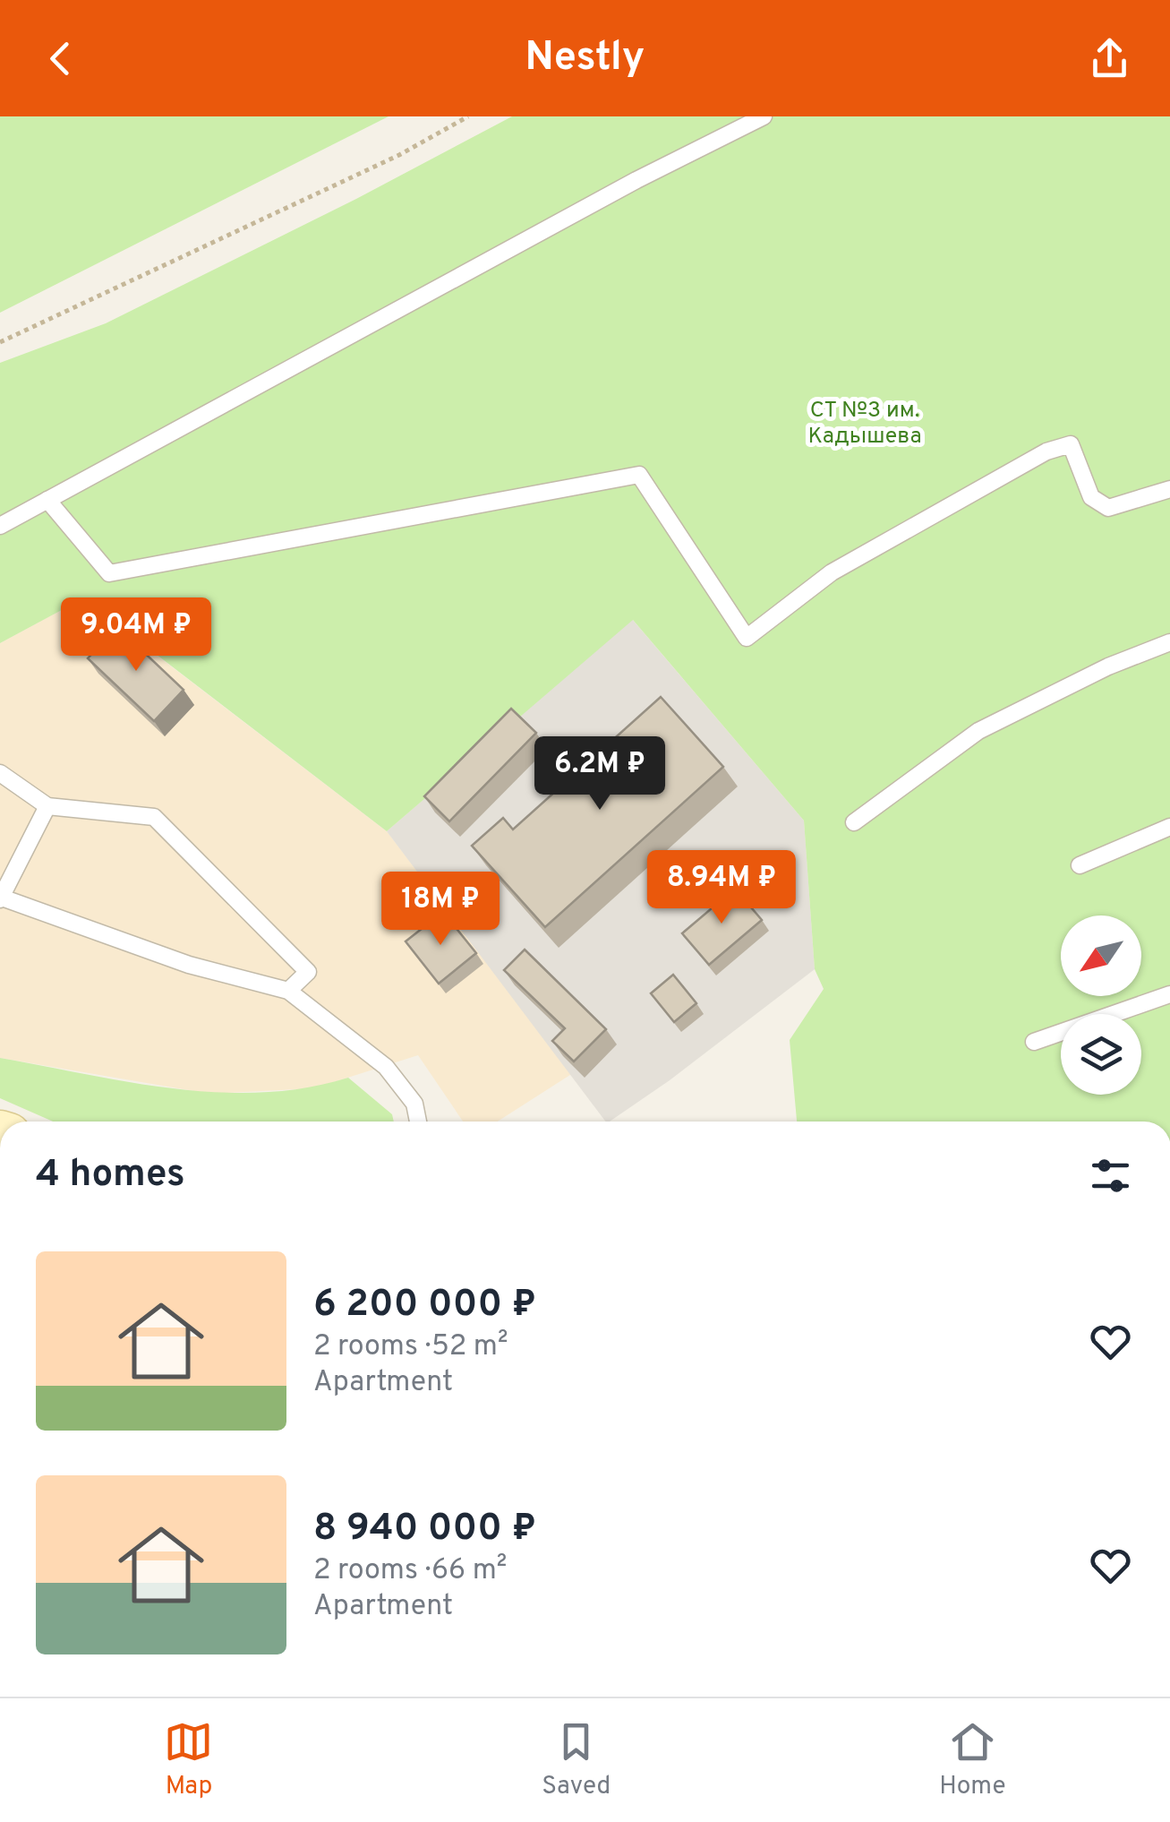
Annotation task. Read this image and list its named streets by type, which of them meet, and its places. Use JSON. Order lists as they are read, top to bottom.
{
  "parks": ["СТ №3 им. Кадышева"],
  "north": "bottom left",
  "page": {
    "header": "Nestly",
    "price": [
      "9.04M ₽",
      "6.2M ₽",
      "8.94M ₽",
      "18M ₽"
    ],
    "heading": "4 homes",
    "list": [
      {
        "name": "6 200 000 ₽",
        "note": "2 rooms · 52 m² · Apartment"
      },
      {
        "name": "8 940 000 ₽",
        "note": "2 rooms · 66 m² · Apartment"
      }
    ],
    "tabs": ["Map", "Saved", "Home"]
  }
}
